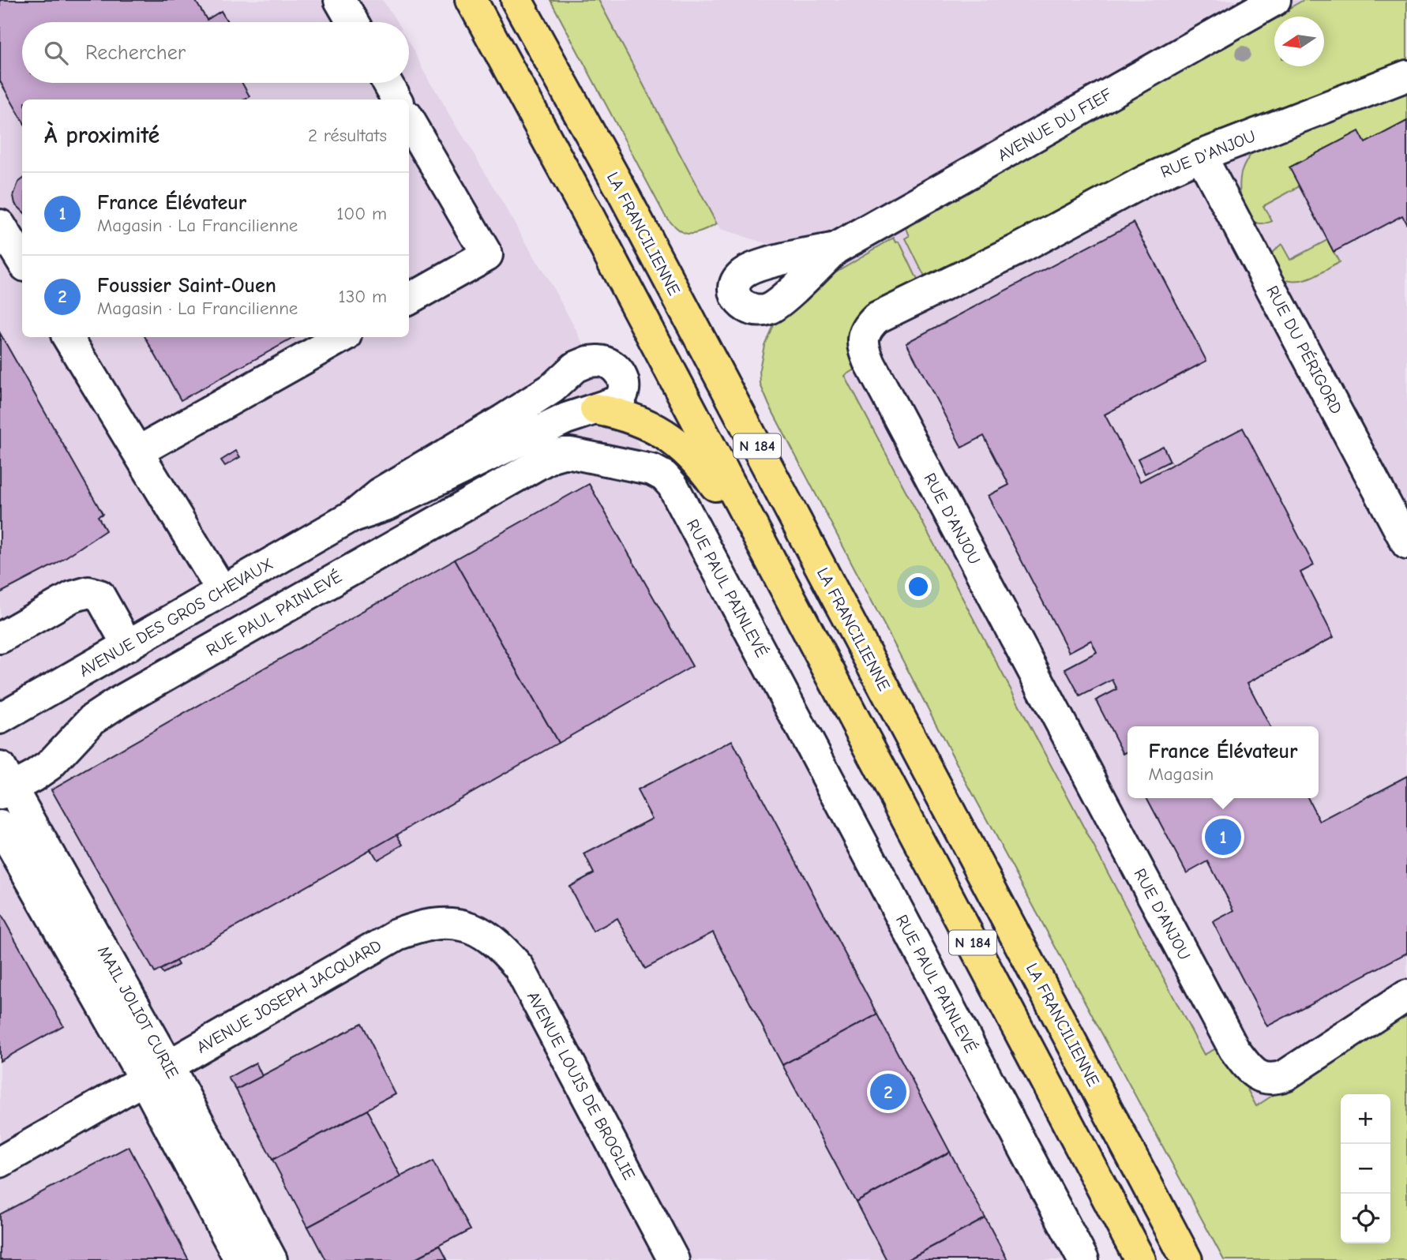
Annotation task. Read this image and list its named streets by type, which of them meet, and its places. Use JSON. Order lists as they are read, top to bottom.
{
  "streets": {
    "highway": ["LA FRANCILIENNE", "N 184"],
    "street": [
      "AVENUE DU FIEF",
      "RUE D'ANJOU",
      "RUE DU PÉRIGORD",
      "RUE PAUL PAINLEVÉ",
      "AVENUE DES GROS CHEVAUX",
      "AVENUE JOSEPH JACQUARD",
      "MAIL JOLIOT CURIE",
      "AVENUE LOUIS DE BROGLIE"
    ]
  },
  "crossings": [
    ["RUE D'ANJOU", "RUE DU PÉRIGORD"],
    ["RUE PAUL PAINLEVÉ", "MAIL JOLIOT CURIE"],
    ["AVENUE JOSEPH JACQUARD", "MAIL JOLIOT CURIE"],
    ["AVENUE JOSEPH JACQUARD", "AVENUE LOUIS DE BROGLIE"]
  ],
  "north": "left",
  "page": {
    "search": "Rechercher",
    "heading": ["À proximité", "2 résultats"],
    "list": [
      {
        "mark": "1",
        "name": "France Élévateur",
        "note": "Magasin · La Francilienne",
        "value": "100 m"
      },
      {
        "mark": "2",
        "name": "Foussier Saint-Ouen",
        "note": "Magasin · La Francilienne",
        "value": "130 m"
      }
    ],
    "popup": ["France Élévateur", "Magasin"],
    "pins": ["1", "2"],
    "map_buttons": ["+", "−"]
  }
}
